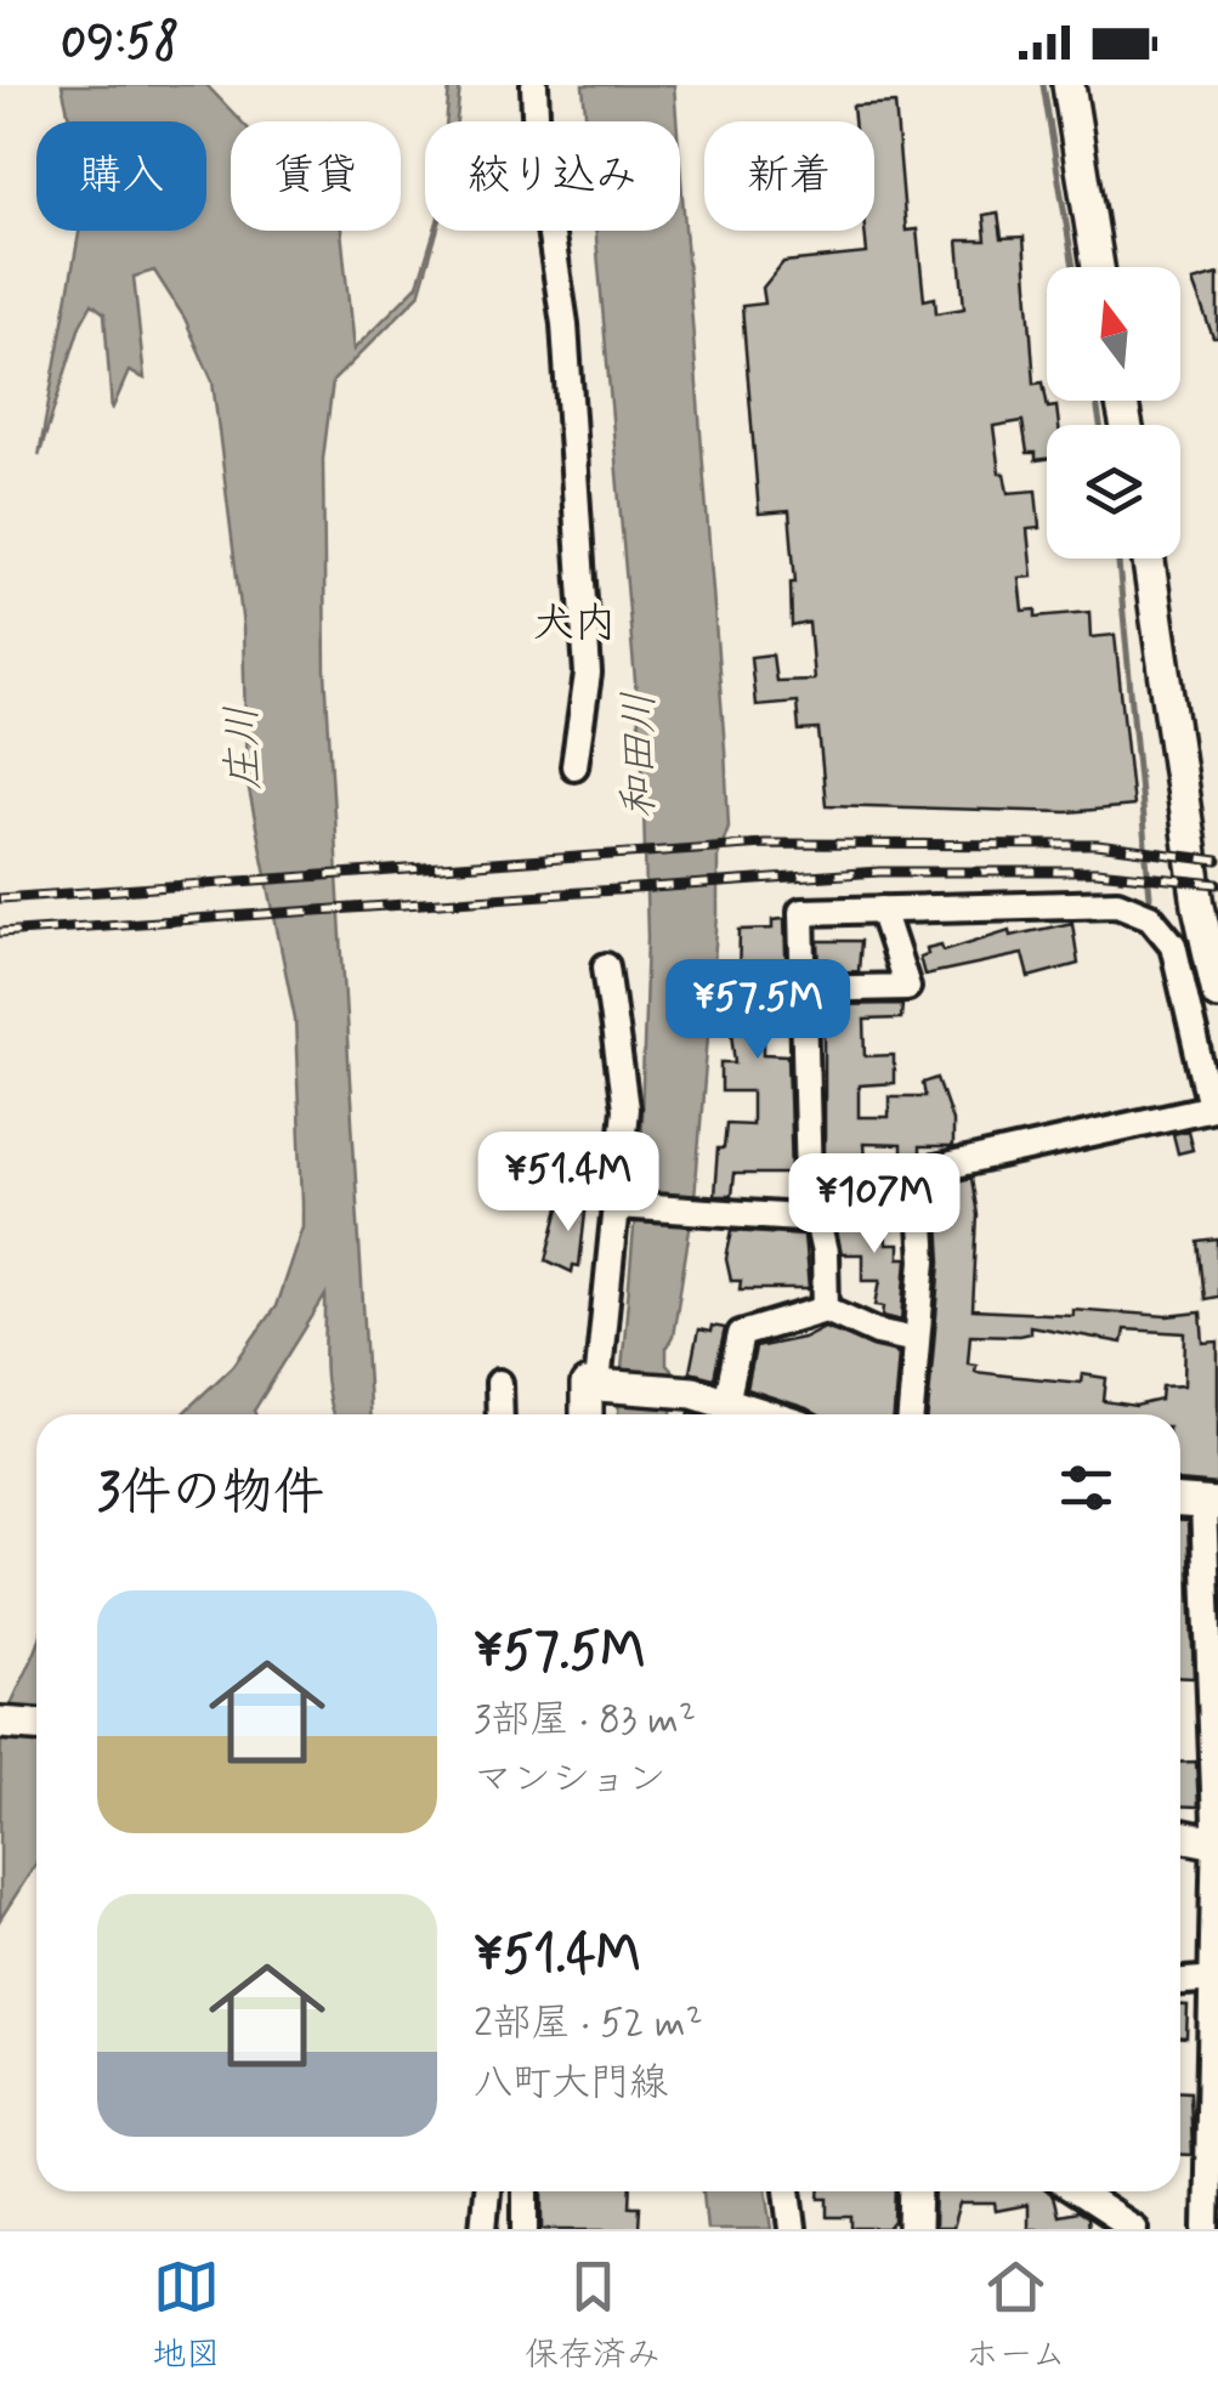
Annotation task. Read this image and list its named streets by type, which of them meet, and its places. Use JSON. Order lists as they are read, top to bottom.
{
  "districts": ["犬内"],
  "water": ["庄川", "和田川"],
  "north": "top",
  "page": {
    "status": "09:58",
    "chip": [
      "購入",
      "賃貸",
      "絞り込み",
      "新着"
    ],
    "price": ["¥57.5M", "¥51.4M", "¥107M"],
    "heading": "3件の物件",
    "list": [
      {
        "name": "¥57.5M",
        "note": "3部屋 · 83 m² · マンション"
      },
      {
        "name": "¥51.4M",
        "note": "2部屋 · 52 m² · 八町大門線"
      }
    ],
    "tabs": ["地図", "保存済み", "ホーム"]
  }
}
